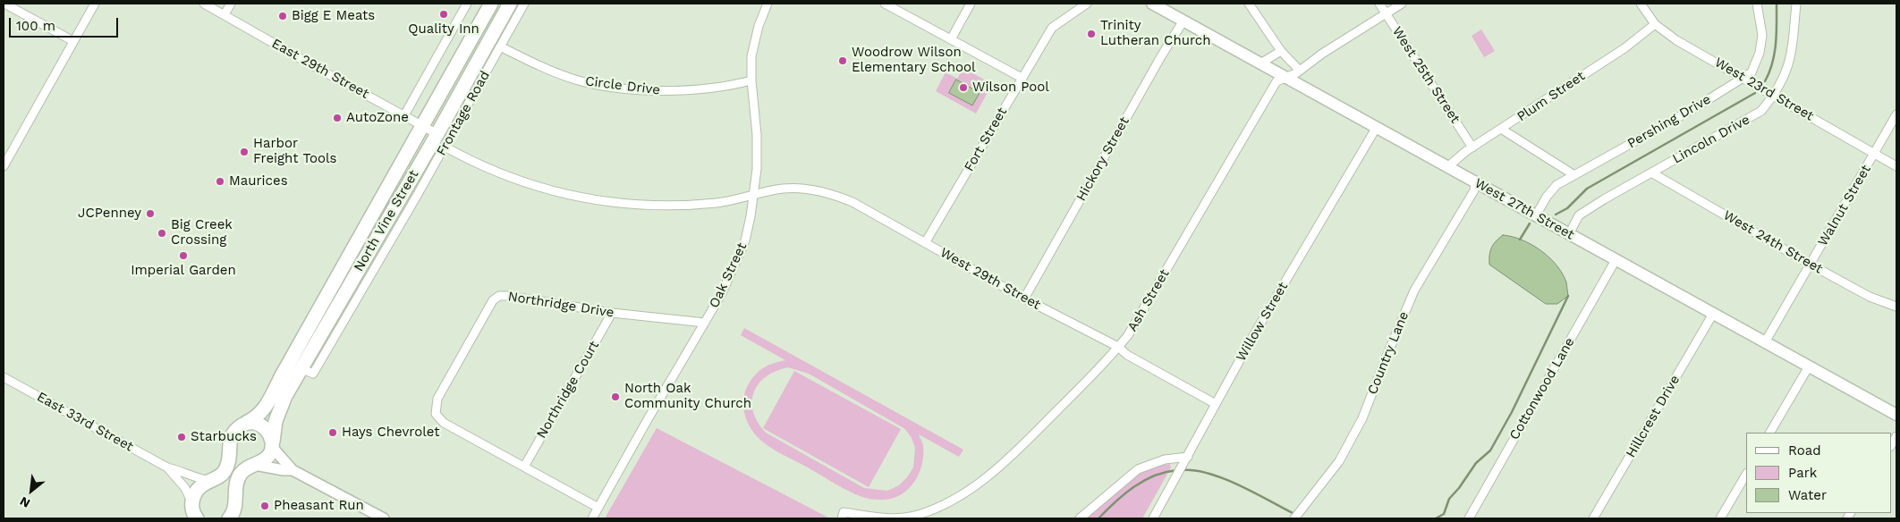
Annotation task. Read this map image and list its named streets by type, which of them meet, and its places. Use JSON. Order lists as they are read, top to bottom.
{
  "streets": {
    "main road": ["West 27th Street", "North Vine Street"],
    "street": [
      "East 29th Street",
      "West 25th Street",
      "Circle Drive",
      "West 23rd Street",
      "Plum Street",
      "Frontage Road",
      "Pershing Drive",
      "Fort Street",
      "Lincoln Drive",
      "Hickory Street",
      "Walnut Street",
      "West 24th Street",
      "Oak Street",
      "West 29th Street",
      "Ash Street",
      "Northridge Drive",
      "Willow Street",
      "Country Lane",
      "Cottonwood Lane",
      "Northridge Court",
      "Hillcrest Drive",
      "East 33rd Street"
    ]
  },
  "crossings": [
    ["East 29th Street", "North Vine Street"],
    ["West 25th Street", "Plum Street"],
    ["West 25th Street", "Ash Street"],
    ["Circle Drive", "Frontage Road"],
    ["Circle Drive", "Oak Street"],
    ["West 23rd Street", "Plum Street"],
    ["West 23rd Street", "Pershing Drive"],
    ["West 23rd Street", "Lincoln Drive"],
    ["West 23rd Street", "Walnut Street"],
    ["Plum Street", "West 27th Street"],
    ["Frontage Road", "North Vine Street"],
    ["Pershing Drive", "West 27th Street"],
    ["Fort Street", "West 29th Street"],
    ["Lincoln Drive", "West 27th Street"],
    ["Lincoln Drive", "West 24th Street"],
    ["Hickory Street", "West 27th Street"],
    ["Hickory Street", "West 29th Street"],
    ["Walnut Street", "West 27th Street"],
    ["Walnut Street", "West 24th Street"],
    ["West 27th Street", "Ash Street"],
    ["West 27th Street", "Willow Street"],
    ["West 27th Street", "Country Lane"],
    ["West 27th Street", "Cottonwood Lane"],
    ["West 27th Street", "Hillcrest Drive"],
    ["North Vine Street", "East 33rd Street"],
    ["Oak Street", "West 29th Street"],
    ["Oak Street", "Northridge Drive"],
    ["West 29th Street", "Ash Street"],
    ["West 29th Street", "Willow Street"],
    ["Northridge Drive", "Northridge Court"]
  ],
  "places": [
    "Quality Inn",
    "Bigg E Meats",
    "Trinity Lutheran Church",
    "Woodrow Wilson Elementary School",
    "Wilson Pool",
    "AutoZone",
    "Harbor Freight Tools",
    "Maurices",
    "JCPenney",
    "Big Creek Crossing",
    "Imperial Garden",
    "North Oak Community Church",
    "Hays Chevrolet",
    "Starbucks",
    "Pheasant Run"
  ],
  "legend": ["Road", "Park", "Water"],
  "scale_bar": "100 m",
  "north": "bottom left"
}
